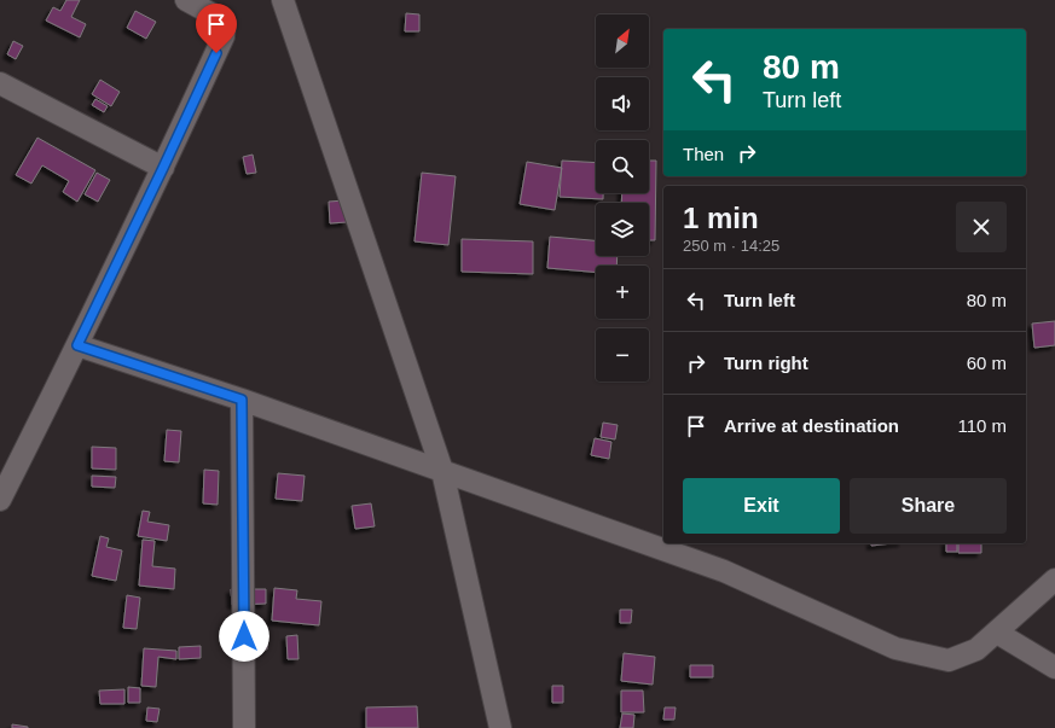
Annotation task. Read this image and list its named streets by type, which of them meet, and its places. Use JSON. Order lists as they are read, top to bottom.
{
  "north": "top right",
  "page": {
    "map_buttons": ["+", "−"],
    "turn": ["80 m", "Turn left"],
    "then": "Then",
    "heading": ["1 min", "250 m · 14:25"],
    "list": [
      {
        "name": "Turn left",
        "value": "80 m"
      },
      {
        "name": "Turn right",
        "value": "60 m"
      },
      {
        "name": "Arrive at destination",
        "value": "110 m"
      }
    ],
    "buttons": ["Exit", "Share"]
  }
}
